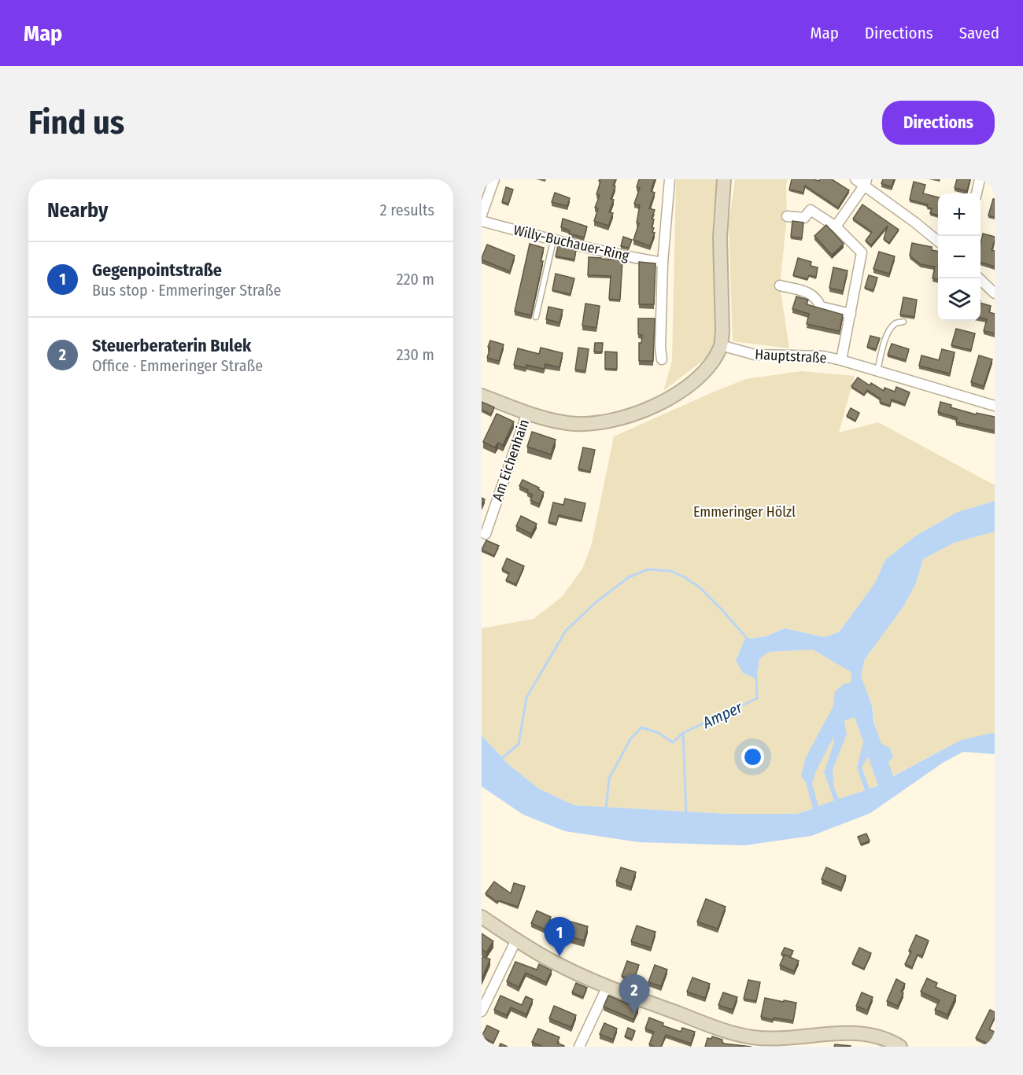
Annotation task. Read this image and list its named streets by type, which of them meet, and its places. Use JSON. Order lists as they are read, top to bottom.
{
  "streets": {
    "street": ["Willy-Buchauer-Ring", "Hauptstraße", "Am Eichenhain"]
  },
  "water": ["Amper"],
  "parks": ["Emmeringer Hölzl"],
  "page": {
    "header": "Map",
    "nav": ["Map", "Directions", "Saved"],
    "buttons": "Directions",
    "title": "Find us",
    "heading": ["Nearby", "2 results"],
    "map_buttons": ["+", "−"],
    "list": [
      {
        "mark": "1",
        "name": "Gegenpointstraße",
        "note": "Bus stop · Emmeringer Straße",
        "value": "220 m"
      },
      {
        "mark": "2",
        "name": "Steuerberaterin Bulek",
        "note": "Office · Emmeringer Straße",
        "value": "230 m"
      }
    ],
    "pins": ["1", "2"]
  }
}
